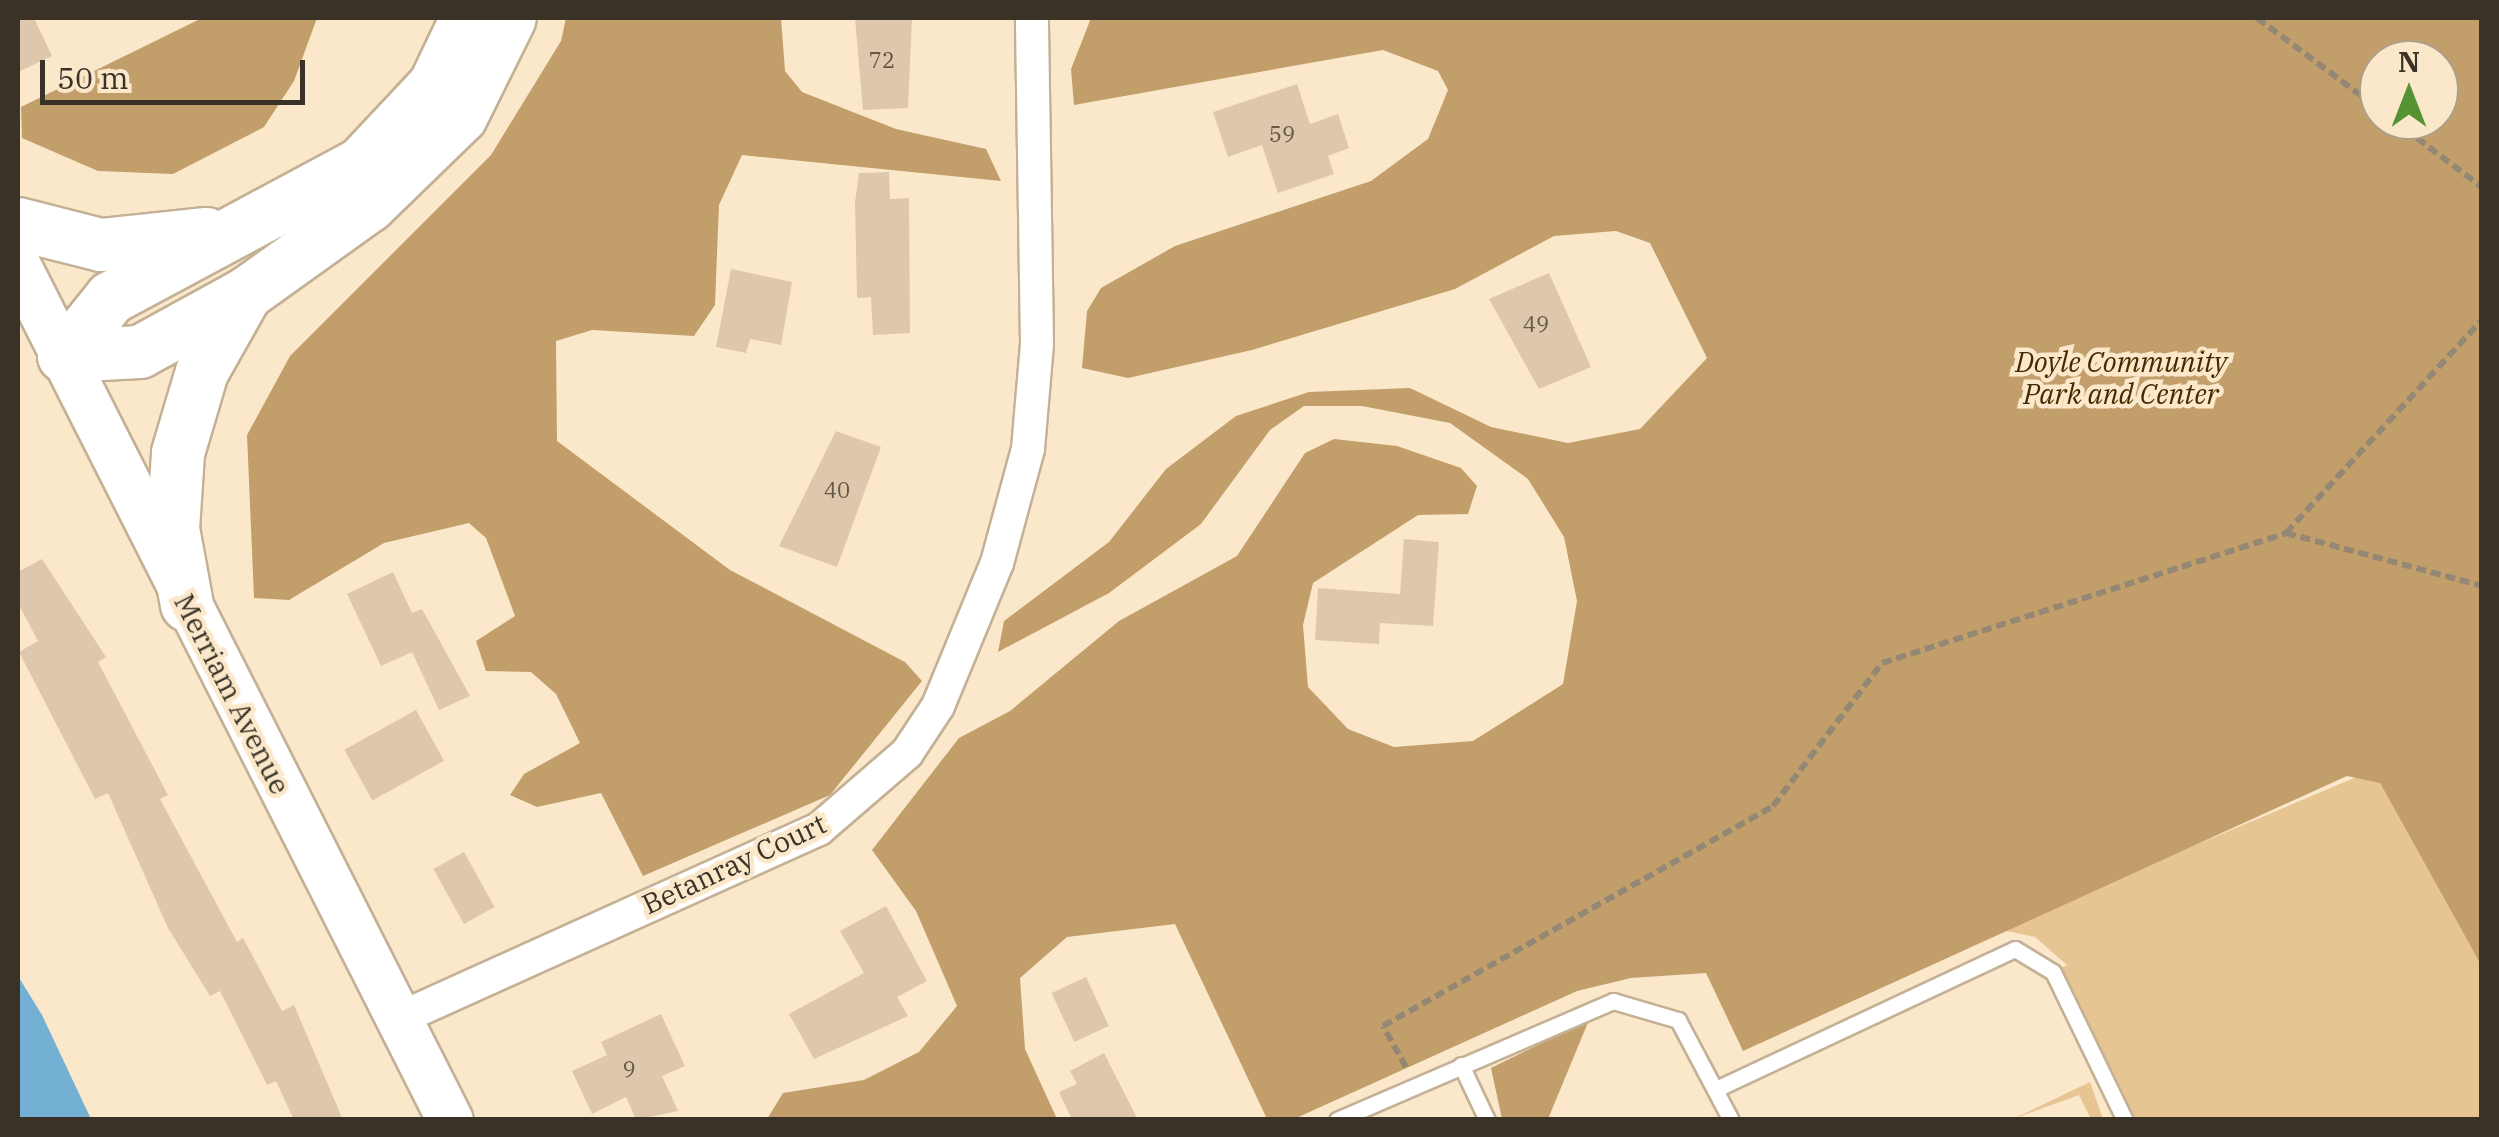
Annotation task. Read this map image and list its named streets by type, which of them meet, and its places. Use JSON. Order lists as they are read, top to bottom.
{
  "streets": {
    "main road": ["Merriam Avenue"],
    "street": ["Betanray Court"]
  },
  "crossings": [
    ["Merriam Avenue", "Betanray Court"]
  ],
  "parks": ["Doyle Community Park and Center"],
  "house_numbers": [
    "72",
    "59",
    "49",
    "40",
    "9"
  ],
  "scale_bar": "50 m",
  "north": "top"
}
